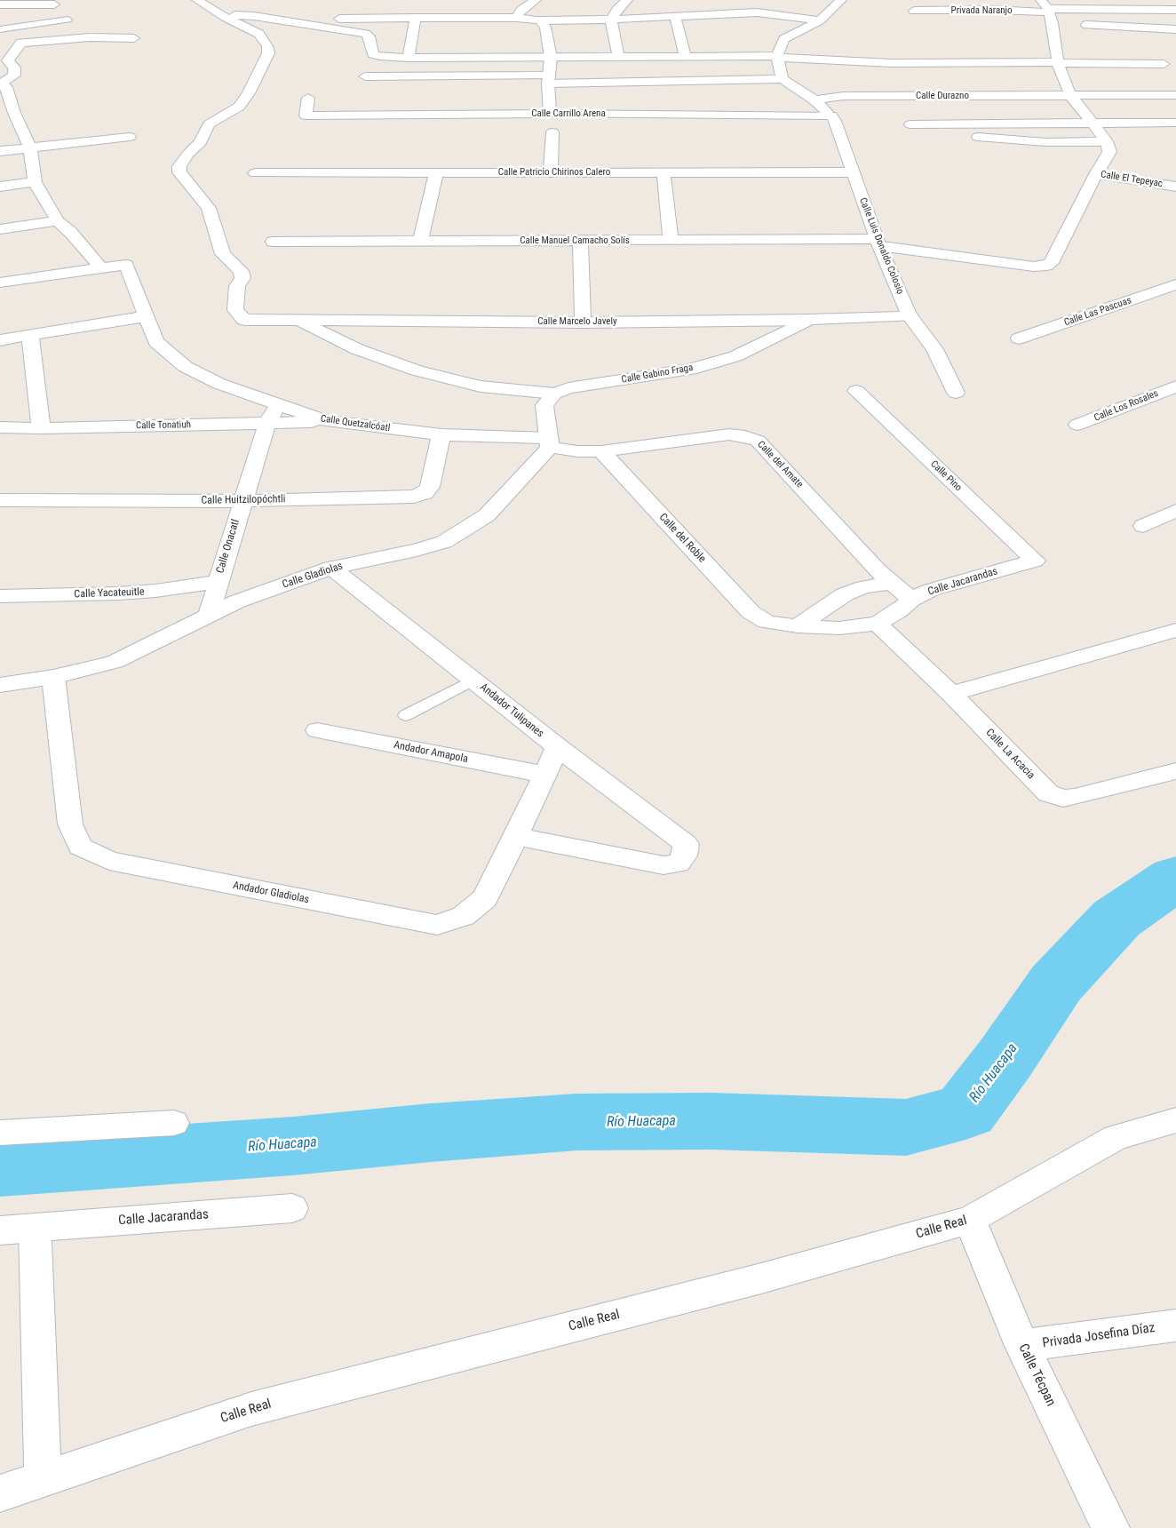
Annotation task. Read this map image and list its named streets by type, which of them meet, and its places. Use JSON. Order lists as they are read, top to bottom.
{
  "streets": {
    "street": [
      "Privada Naranjo",
      "Calle Durazno",
      "Calle Carrillo Arena",
      "Calle Patricio Chirinos Calero",
      "Calle El Tepeyac",
      "Calle Manuel Camacho Solís",
      "Calle Luis Donaldo Colosio",
      "Calle Las Pascuas",
      "Calle Marcelo Javely",
      "Calle Gabino Fraga",
      "Calle Los Rosales",
      "Calle Quetzalcóatl",
      "Calle Tonatiuh",
      "Calle del Amate",
      "Calle Pino",
      "Calle Huitzilopóchtli",
      "Calle del Roble",
      "Calle Onacatl",
      "Calle Gladiolas",
      "Calle Jacarandas",
      "Calle Yacateuitle",
      "Andador Tulipanes",
      "Andador Amapola",
      "Calle La Acacia",
      "Andador Gladiolas",
      "Calle Real",
      "Privada Josefina Díaz",
      "Calle Técpan"
    ]
  },
  "crossings": [
    ["Calle Carrillo Arena", "Calle Luis Donaldo Colosio"],
    ["Calle Patricio Chirinos Calero", "Calle Luis Donaldo Colosio"],
    ["Calle El Tepeyac", "Calle Manuel Camacho Solís"],
    ["Calle Manuel Camacho Solís", "Calle Luis Donaldo Colosio"],
    ["Calle Luis Donaldo Colosio", "Calle Marcelo Javely"],
    ["Calle Marcelo Javely", "Calle Gabino Fraga"],
    ["Calle Quetzalcóatl", "Calle Tonatiuh"],
    ["Calle Quetzalcóatl", "Calle del Amate"],
    ["Calle Quetzalcóatl", "Calle Huitzilopóchtli"],
    ["Calle Quetzalcóatl", "Calle Onacatl"],
    ["Calle Quetzalcóatl", "Calle Gladiolas"],
    ["Calle Tonatiuh", "Calle Onacatl"],
    ["Calle del Amate", "Calle del Roble"],
    ["Calle del Amate", "Calle Gladiolas"],
    ["Calle del Amate", "Calle Jacarandas"],
    ["Calle Pino", "Calle Jacarandas"],
    ["Calle Huitzilopóchtli", "Calle Onacatl"],
    ["Calle del Roble", "Calle Jacarandas"],
    ["Calle Onacatl", "Calle Gladiolas"],
    ["Calle Onacatl", "Calle Yacateuitle"],
    ["Calle Gladiolas", "Andador Tulipanes"],
    ["Calle Gladiolas", "Andador Gladiolas"],
    ["Calle Jacarandas", "Calle La Acacia"],
    ["Andador Tulipanes", "Andador Gladiolas"],
    ["Calle Real", "Calle Técpan"],
    ["Privada Josefina Díaz", "Calle Técpan"]
  ],
  "water": ["Río Huacapa"]
}
